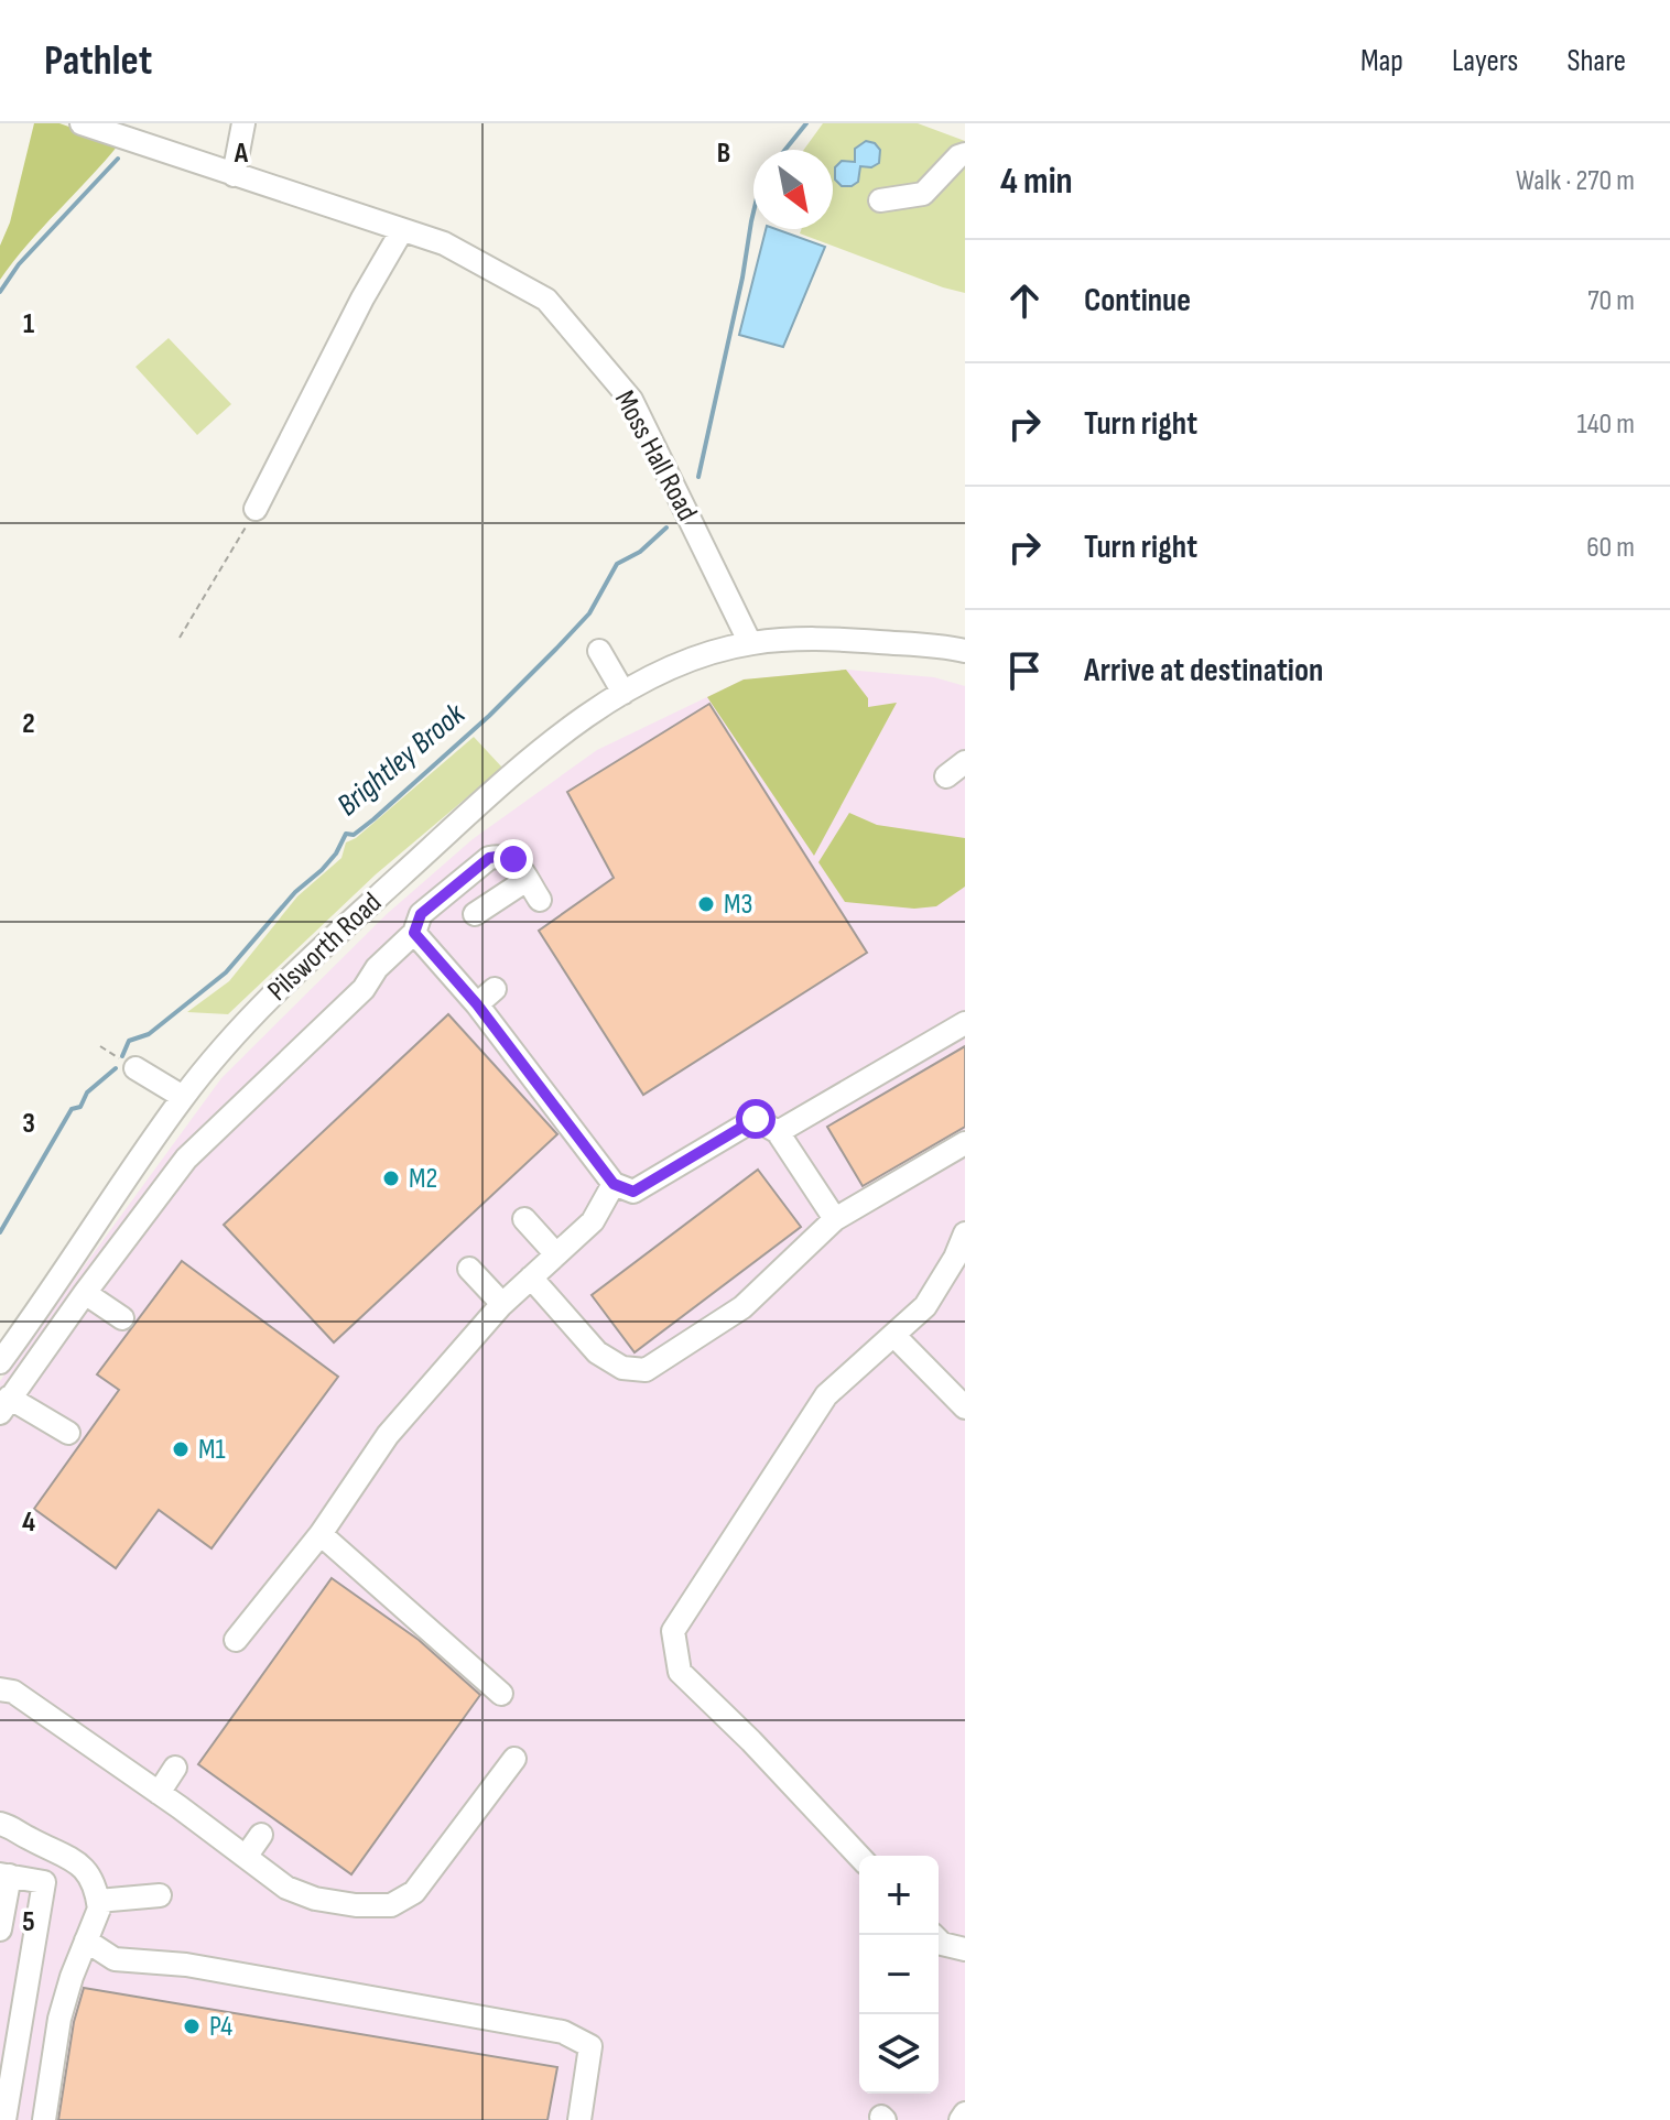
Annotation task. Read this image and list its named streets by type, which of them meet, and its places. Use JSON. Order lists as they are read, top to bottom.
{
  "streets": {
    "street": ["Moss Hall Road", "Pilsworth Road"]
  },
  "crossings": [
    ["Moss Hall Road", "Pilsworth Road"]
  ],
  "water": ["Brightley Brook"],
  "places": [
    "M3",
    "M2",
    "M1",
    "P4"
  ],
  "north": "bottom right",
  "page": {
    "header": "Pathlet",
    "nav": ["Map", "Layers", "Share"],
    "heading": ["4 min", "Walk · 270 m"],
    "list": [
      ["Continue", "70 m"],
      ["Turn right", "140 m"],
      ["Turn right", "60 m"],
      "Arrive at destination"
    ],
    "map_buttons": ["+", "−"]
  },
  "grid": {
    "columns": ["A", "B"],
    "rows": [
      "1",
      "2",
      "3",
      "4",
      "5"
    ]
  }
}
